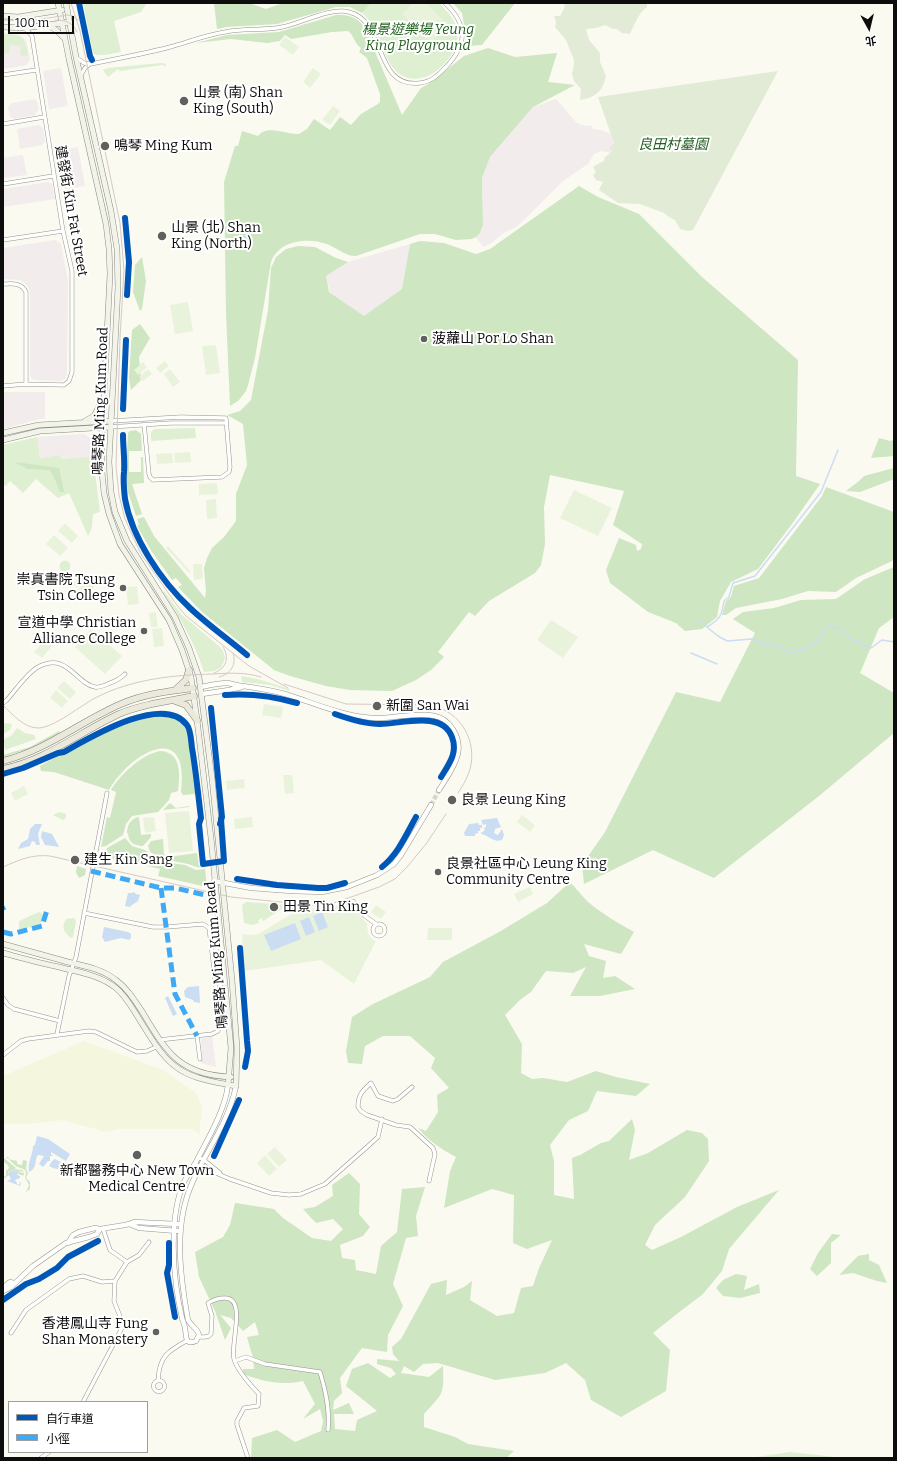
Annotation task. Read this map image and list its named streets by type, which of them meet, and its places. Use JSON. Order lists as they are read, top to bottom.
{
  "streets": {
    "main road": ["鳴琴路 Ming Kum Road"],
    "street": ["建發街 Kin Fat Street"]
  },
  "parks": ["楊景遊樂場 Yeung King Playground", "良田村墓園"],
  "places": [
    "山景 (南) Shan King (South)",
    "鳴琴 Ming Kum",
    "山景 (北) Shan King (North)",
    "菠蘿山 Por Lo Shan",
    "崇真書院 Tsung Tsin College",
    "宣道中學 Christian Alliance College",
    "新圍 San Wai",
    "良景 Leung King",
    "建生 Kin Sang",
    "良景社區中心 Leung King Community Centre",
    "田景 Tin King",
    "新都醫務中心 New Town Medical Centre",
    "香港鳳山寺 Fung Shan Monastery"
  ],
  "legend": ["自行車道", "小徑"],
  "scale_bar": "100 m",
  "north": "bottom"
}
